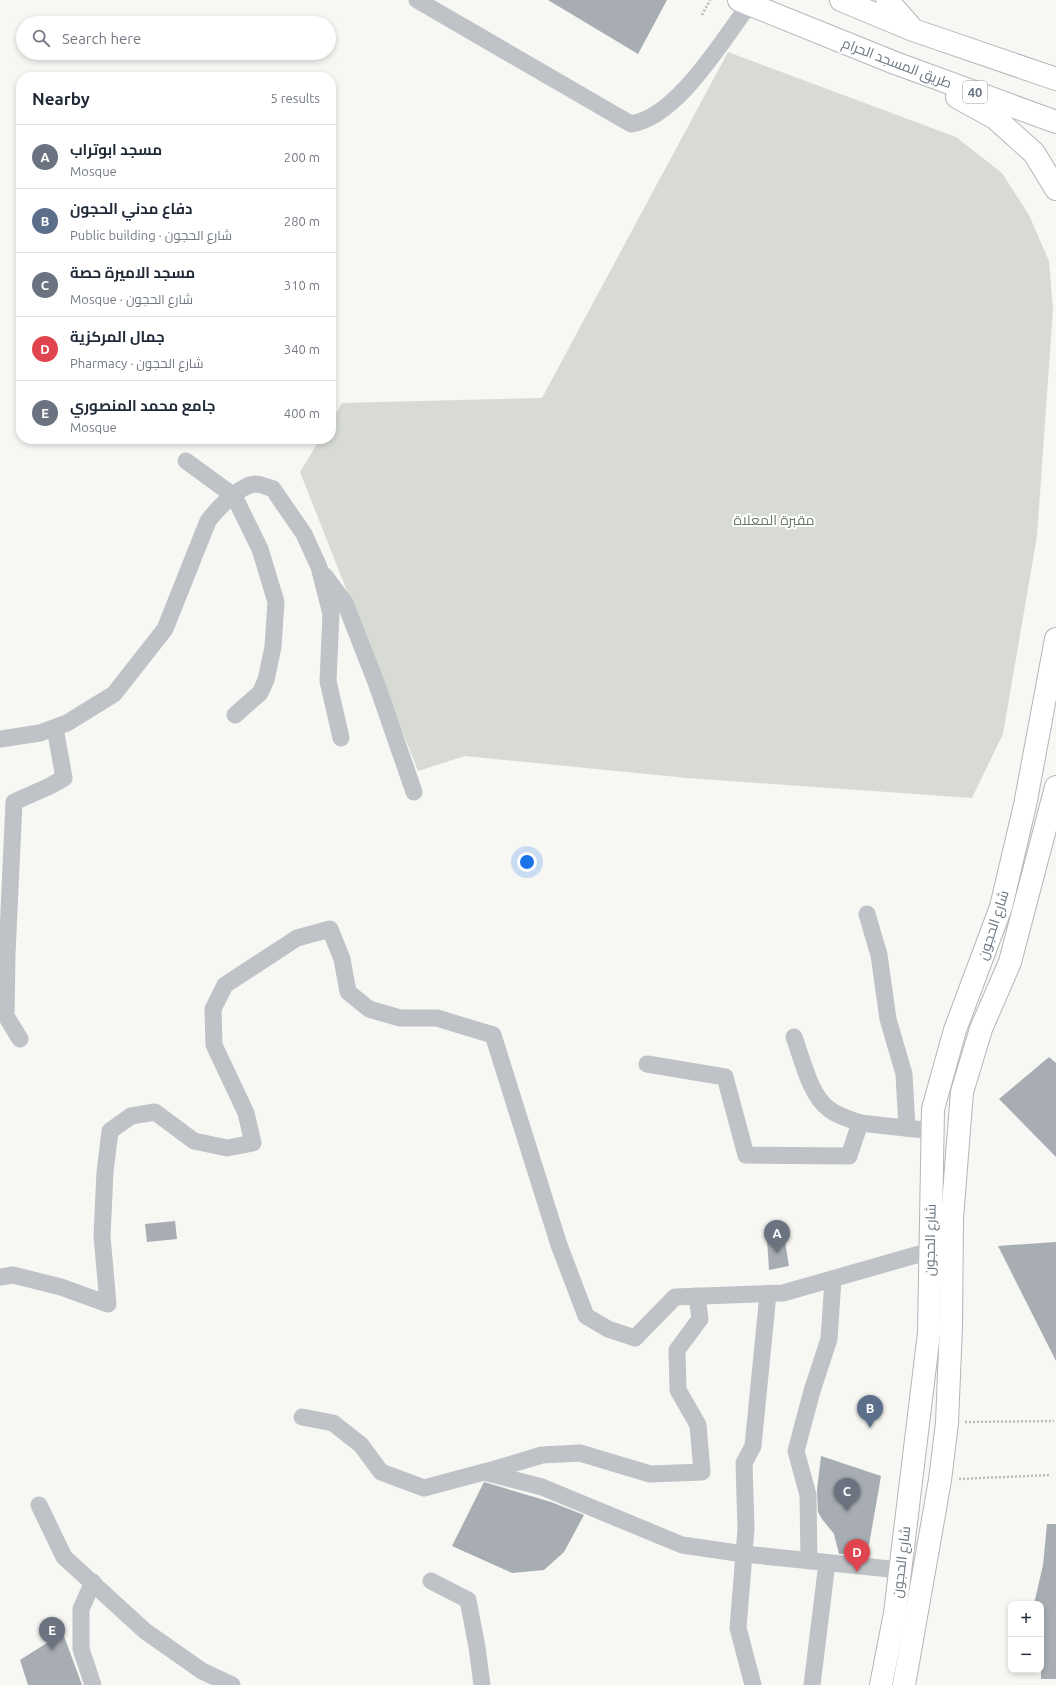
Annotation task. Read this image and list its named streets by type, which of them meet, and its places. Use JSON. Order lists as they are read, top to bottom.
{
  "streets": {
    "main road": ["طريق المسجد الحرام", "40", "شارع الحجون"]
  },
  "parks": ["مقبرة المعلاة"],
  "page": {
    "search": "Search here",
    "heading": ["Nearby", "5 results"],
    "list": [
      {
        "mark": "A",
        "name": "مسجد ابوتراب",
        "note": "Mosque",
        "value": "200 m"
      },
      {
        "mark": "B",
        "name": "دفاع مدني الحجون",
        "note": "Public building · شارع الحجون",
        "value": "280 m"
      },
      {
        "mark": "C",
        "name": "مسجد الاميرة حصة",
        "note": "Mosque · شارع الحجون",
        "value": "310 m"
      },
      {
        "mark": "D",
        "name": "جمال المركزية",
        "note": "Pharmacy · شارع الحجون",
        "value": "340 m"
      },
      {
        "mark": "E",
        "name": "جامع محمد المنصوري",
        "note": "Mosque",
        "value": "400 m"
      }
    ],
    "pins": [
      "A",
      "B",
      "C",
      "D",
      "E"
    ],
    "map_buttons": ["+", "−"]
  }
}
